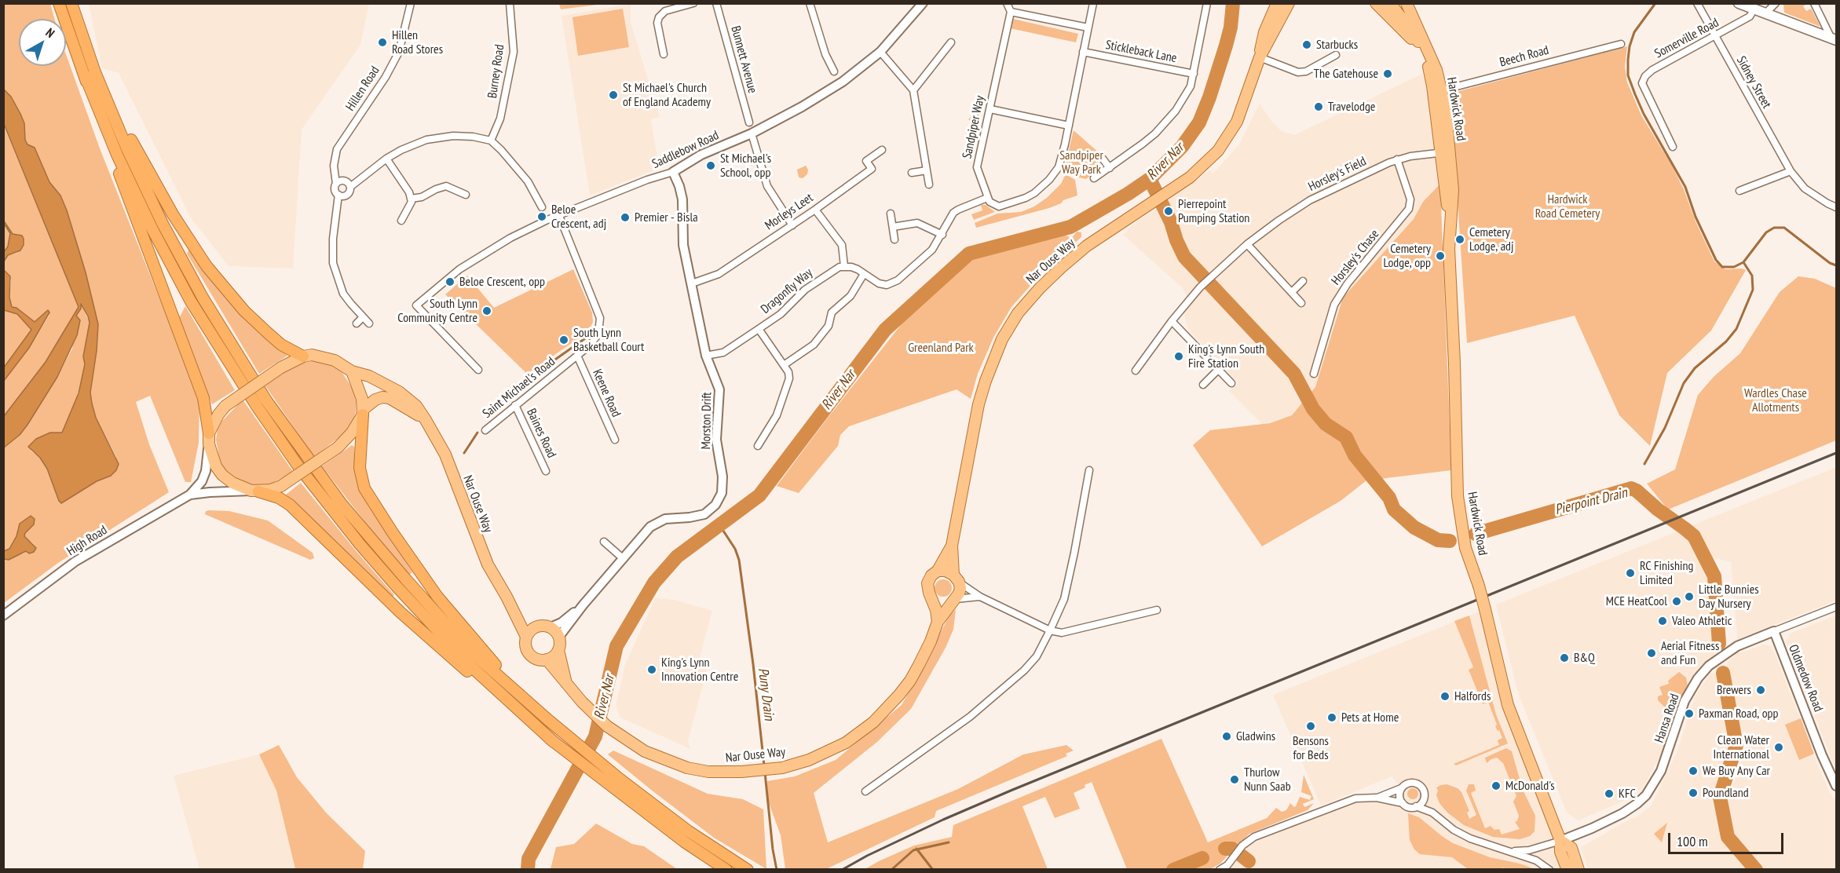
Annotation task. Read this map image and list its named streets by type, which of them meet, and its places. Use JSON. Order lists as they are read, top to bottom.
{
  "streets": {
    "main road": ["Hardwick Road", "Nar Ouse Way"],
    "street": [
      "Somerville Road",
      "Stickleback Lane",
      "Beech Road",
      "Bunnett Avenue",
      "Burney Road",
      "Sidney Street",
      "Hillen Road",
      "Sandpiper Way",
      "Saddlebow Road",
      "Horsley's Field",
      "Morleys Leet",
      "Horsley's Chase",
      "Dragonfly Way",
      "Saint Michael's Road",
      "Keene Road",
      "Morston Drift",
      "Baines Road",
      "High Road",
      "Oldmedow Road",
      "Hansa Road"
    ]
  },
  "crossings": [
    ["Somerville Road", "Sidney Street"],
    ["Beech Road", "Hardwick Road"],
    ["Hardwick Road", "Horsley's Field"],
    ["Hardwick Road", "Hansa Road"],
    ["Saddlebow Road", "Saint Michael's Road"],
    ["Saddlebow Road", "Morston Drift"],
    ["Horsley's Field", "Horsley's Chase"],
    ["Morleys Leet", "Morston Drift"],
    ["Nar Ouse Way", "Morston Drift"],
    ["Nar Ouse Way", "High Road"],
    ["Dragonfly Way", "Morston Drift"],
    ["Saint Michael's Road", "Keene Road"],
    ["Saint Michael's Road", "Baines Road"],
    ["Oldmedow Road", "Hansa Road"]
  ],
  "water": ["River Nar", "Pierpoint Drain", "Puny Drain"],
  "parks": [
    "Sandpiper Way Park",
    "Hardwick Road Cemetery",
    "Greenland Park",
    "Wardles Chase Allotments"
  ],
  "places": [
    "Hillen Road Stores",
    "Starbucks",
    "The Gatehouse",
    "St Michael's Church of England Academy",
    "Travelodge",
    "St Michael's School, opp",
    "Pierrepoint Pumping Station",
    "Beloe Crescent, adj",
    "Premier - Bisla",
    "Cemetery Lodge, adj",
    "Cemetery Lodge, opp",
    "Beloe Crescent, opp",
    "South Lynn Community Centre",
    "South Lynn Basketball Court",
    "King's Lynn South Fire Station",
    "RC Finishing Limited",
    "Little Bunnies Day Nursery",
    "MCE HeatCool",
    "Valeo Athletic",
    "Aerial Fitness and Fun",
    "B&Q",
    "King's Lynn Innovation Centre",
    "Brewers",
    "Halfords",
    "Paxman Road, opp",
    "Pets at Home",
    "Bensons for Beds",
    "Gladwins",
    "Clean Water International",
    "We Buy Any Car",
    "Thurlow Nunn Saab",
    "McDonald's",
    "Poundland",
    "KFC"
  ],
  "scale_bar": "100 m",
  "north": "top right"
}
